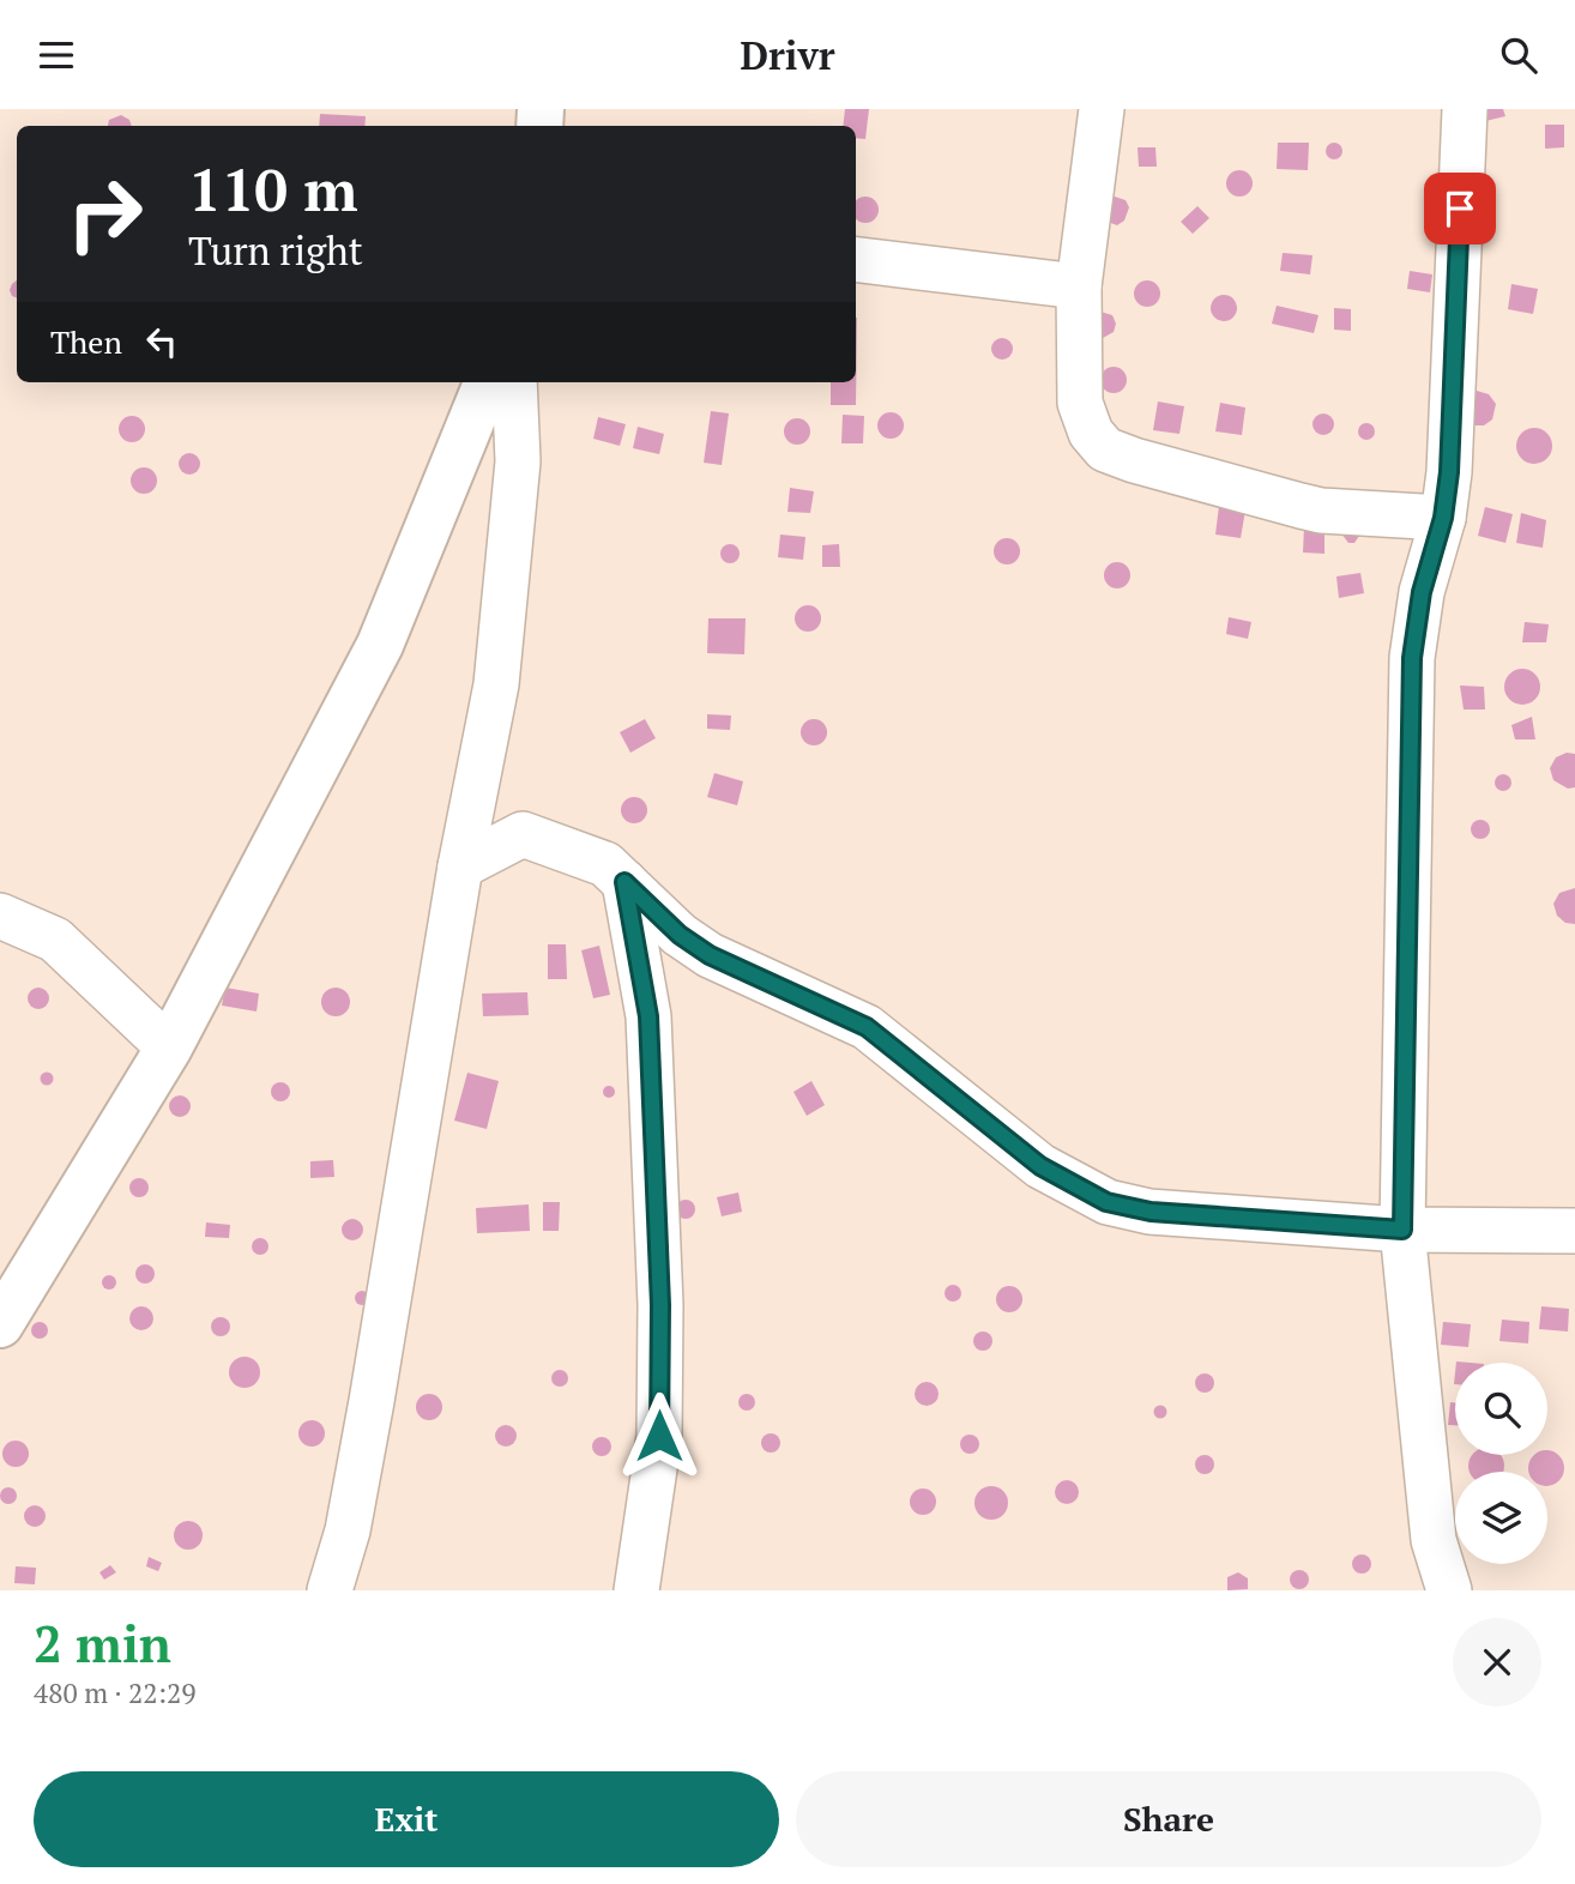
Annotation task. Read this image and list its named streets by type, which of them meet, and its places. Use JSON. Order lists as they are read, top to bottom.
{
  "page": {
    "header": "Drivr",
    "turn": ["110 m", "Turn right"],
    "then": "Then",
    "heading": ["2 min", "480 m · 22:29"],
    "buttons": ["Exit", "Share"]
  }
}
